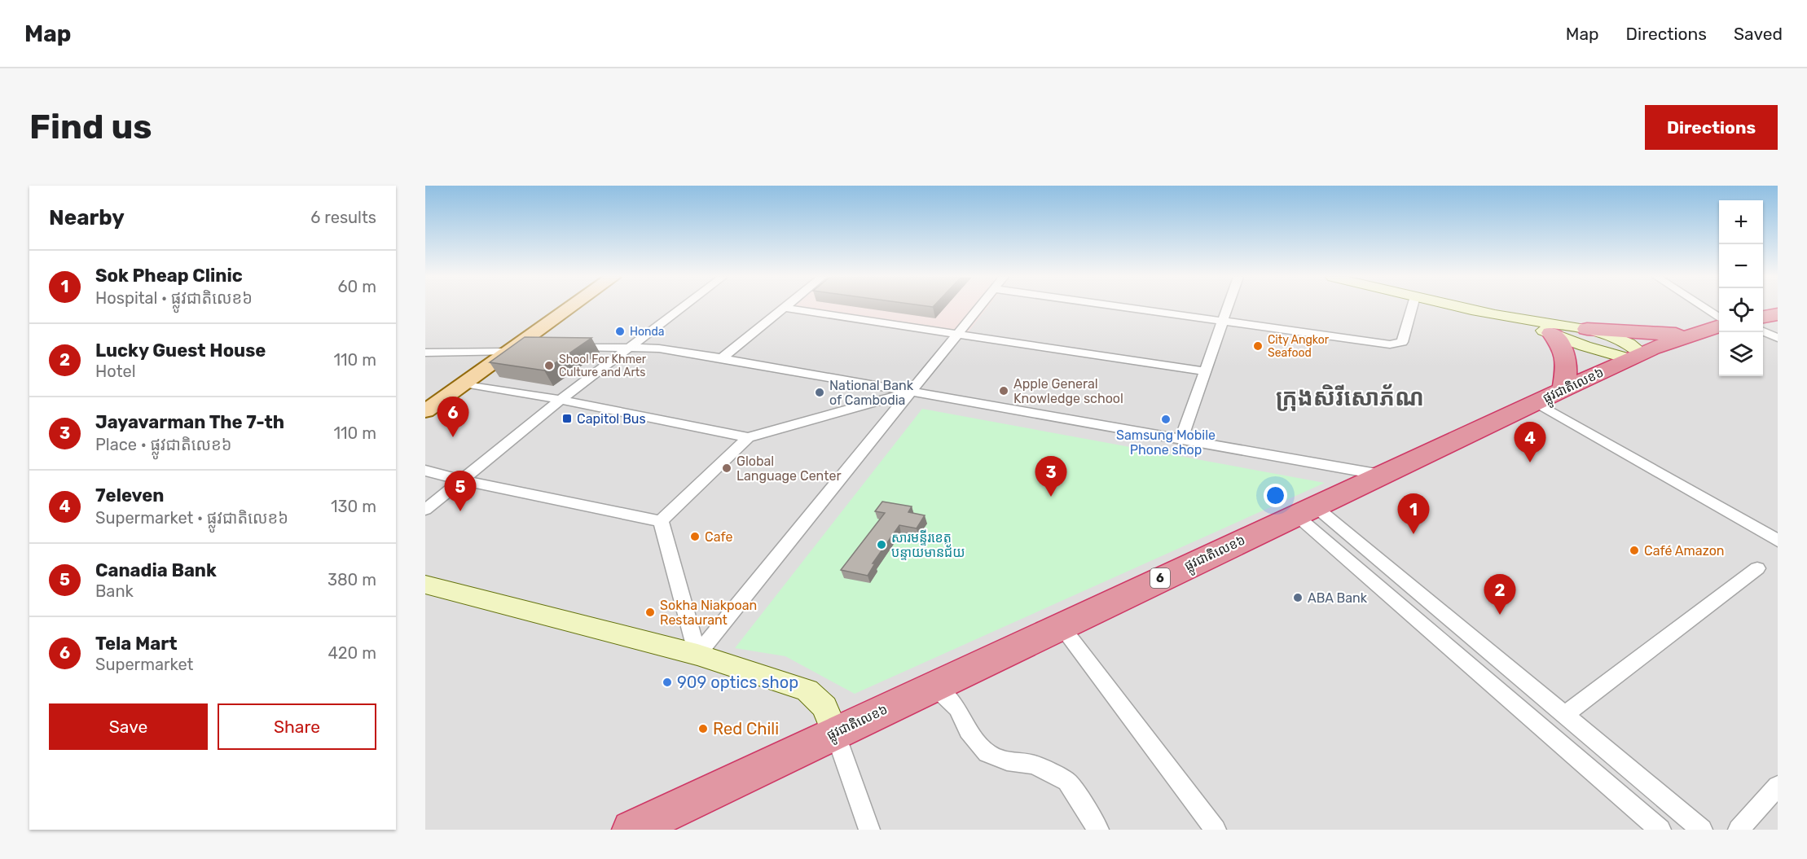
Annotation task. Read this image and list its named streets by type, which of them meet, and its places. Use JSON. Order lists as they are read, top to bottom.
{
  "streets": {
    "highway": ["ផ្លូវជាតិលេខ៦", "6"]
  },
  "districts": ["ក្រុងសិរីសោភ័ណ"],
  "places": {
    "other": [
      "Honda",
      "City Angkor Seafood",
      "Shool For Khmer Culture and Arts",
      "Apple General Knowledge school",
      "National Bank of Cambodia",
      "Samsung Mobile Phone shop",
      "Global Language Center",
      "Cafe",
      "សារមន្ទីរខេត្ត បន្ទាយមានជ័យ",
      "Café Amazon",
      "ABA Bank",
      "Sokha Niakpoan Restaurant",
      "909 optics shop",
      "Red Chili"
    ],
    "transit": ["Capitol Bus"]
  },
  "page": {
    "header": "Map",
    "nav": ["Map", "Directions", "Saved"],
    "buttons": [
      "Directions",
      ["Save", "Share"]
    ],
    "title": "Find us",
    "heading": ["Nearby", "6 results"],
    "map_buttons": ["+", "−"],
    "list": [
      {
        "mark": "1",
        "name": "Sok Pheap Clinic",
        "note": "Hospital · ផ្លូវជាតិលេខ៦",
        "value": "60 m"
      },
      {
        "mark": "2",
        "name": "Lucky Guest House",
        "note": "Hotel",
        "value": "110 m"
      },
      {
        "mark": "3",
        "name": "Jayavarman The 7-th",
        "note": "Place · ផ្លូវជាតិលេខ៦",
        "value": "110 m"
      },
      {
        "mark": "4",
        "name": "7eleven",
        "note": "Supermarket · ផ្លូវជាតិលេខ៦",
        "value": "130 m"
      },
      {
        "mark": "5",
        "name": "Canadia Bank",
        "note": "Bank",
        "value": "380 m"
      },
      {
        "mark": "6",
        "name": "Tela Mart",
        "note": "Supermarket",
        "value": "420 m"
      }
    ],
    "pins": [
      "6",
      "4",
      "3",
      "5",
      "1",
      "2"
    ]
  }
}
